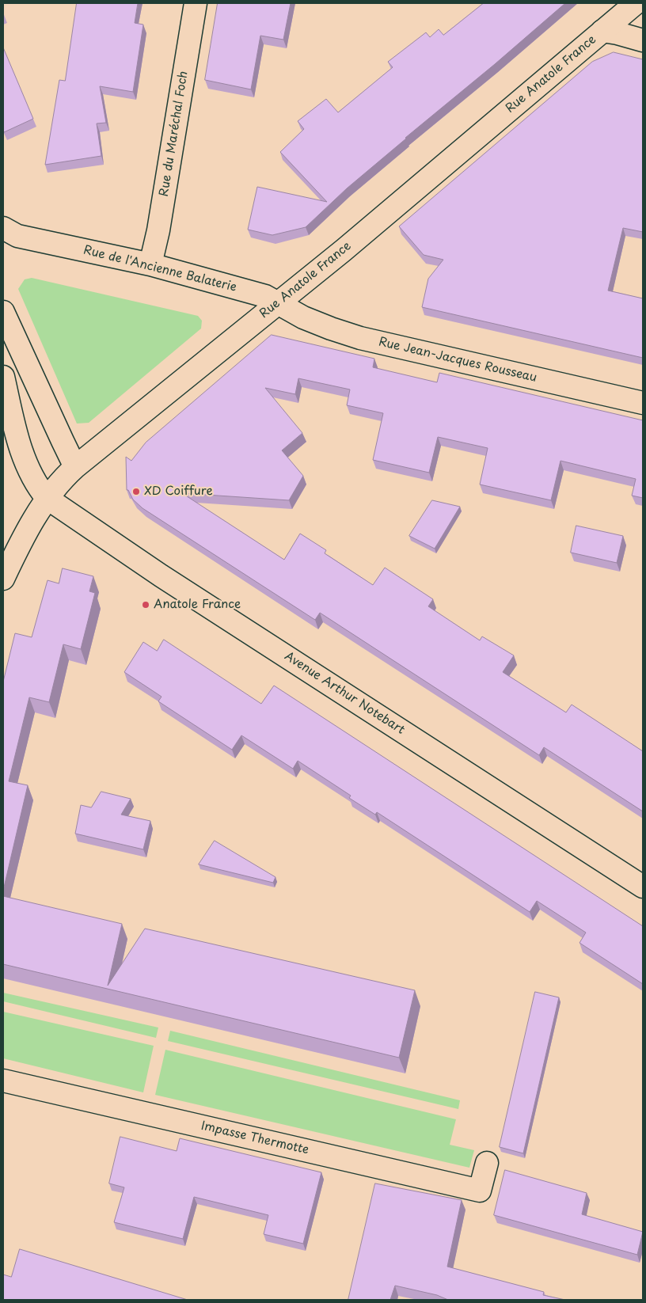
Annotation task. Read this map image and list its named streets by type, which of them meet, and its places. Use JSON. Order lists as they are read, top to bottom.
{
  "streets": {
    "street": [
      "Rue Anatole France",
      "Rue du Maréchal Foch",
      "Rue de l'Ancienne Balaterie",
      "Rue Jean-Jacques Rousseau",
      "Avenue Arthur Notebart",
      "Impasse Thermotte"
    ]
  },
  "crossings": [
    ["Rue Anatole France", "Rue de l'Ancienne Balaterie"],
    ["Rue Anatole France", "Rue Jean-Jacques Rousseau"],
    ["Rue Anatole France", "Avenue Arthur Notebart"],
    ["Rue du Maréchal Foch", "Rue de l'Ancienne Balaterie"],
    ["Rue de l'Ancienne Balaterie", "Rue Jean-Jacques Rousseau"]
  ],
  "places": ["XD Coiffure", "Anatole France"]
}
